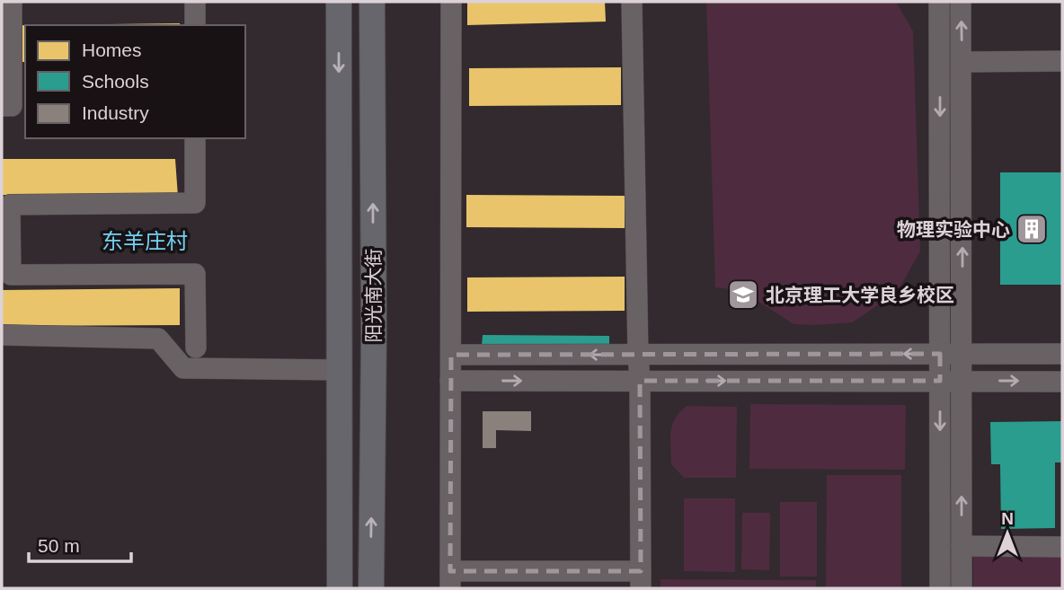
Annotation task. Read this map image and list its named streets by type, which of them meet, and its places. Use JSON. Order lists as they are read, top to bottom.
{
  "streets": {
    "main road": ["阳光南大街"]
  },
  "districts": ["东羊庄村"],
  "places": {
    "building": ["物理实验中心"],
    "school or university": ["北京理工大学良乡校区"]
  },
  "legend": ["Homes", "Schools", "Industry"],
  "scale_bar": "50 m",
  "north": "top"
}
